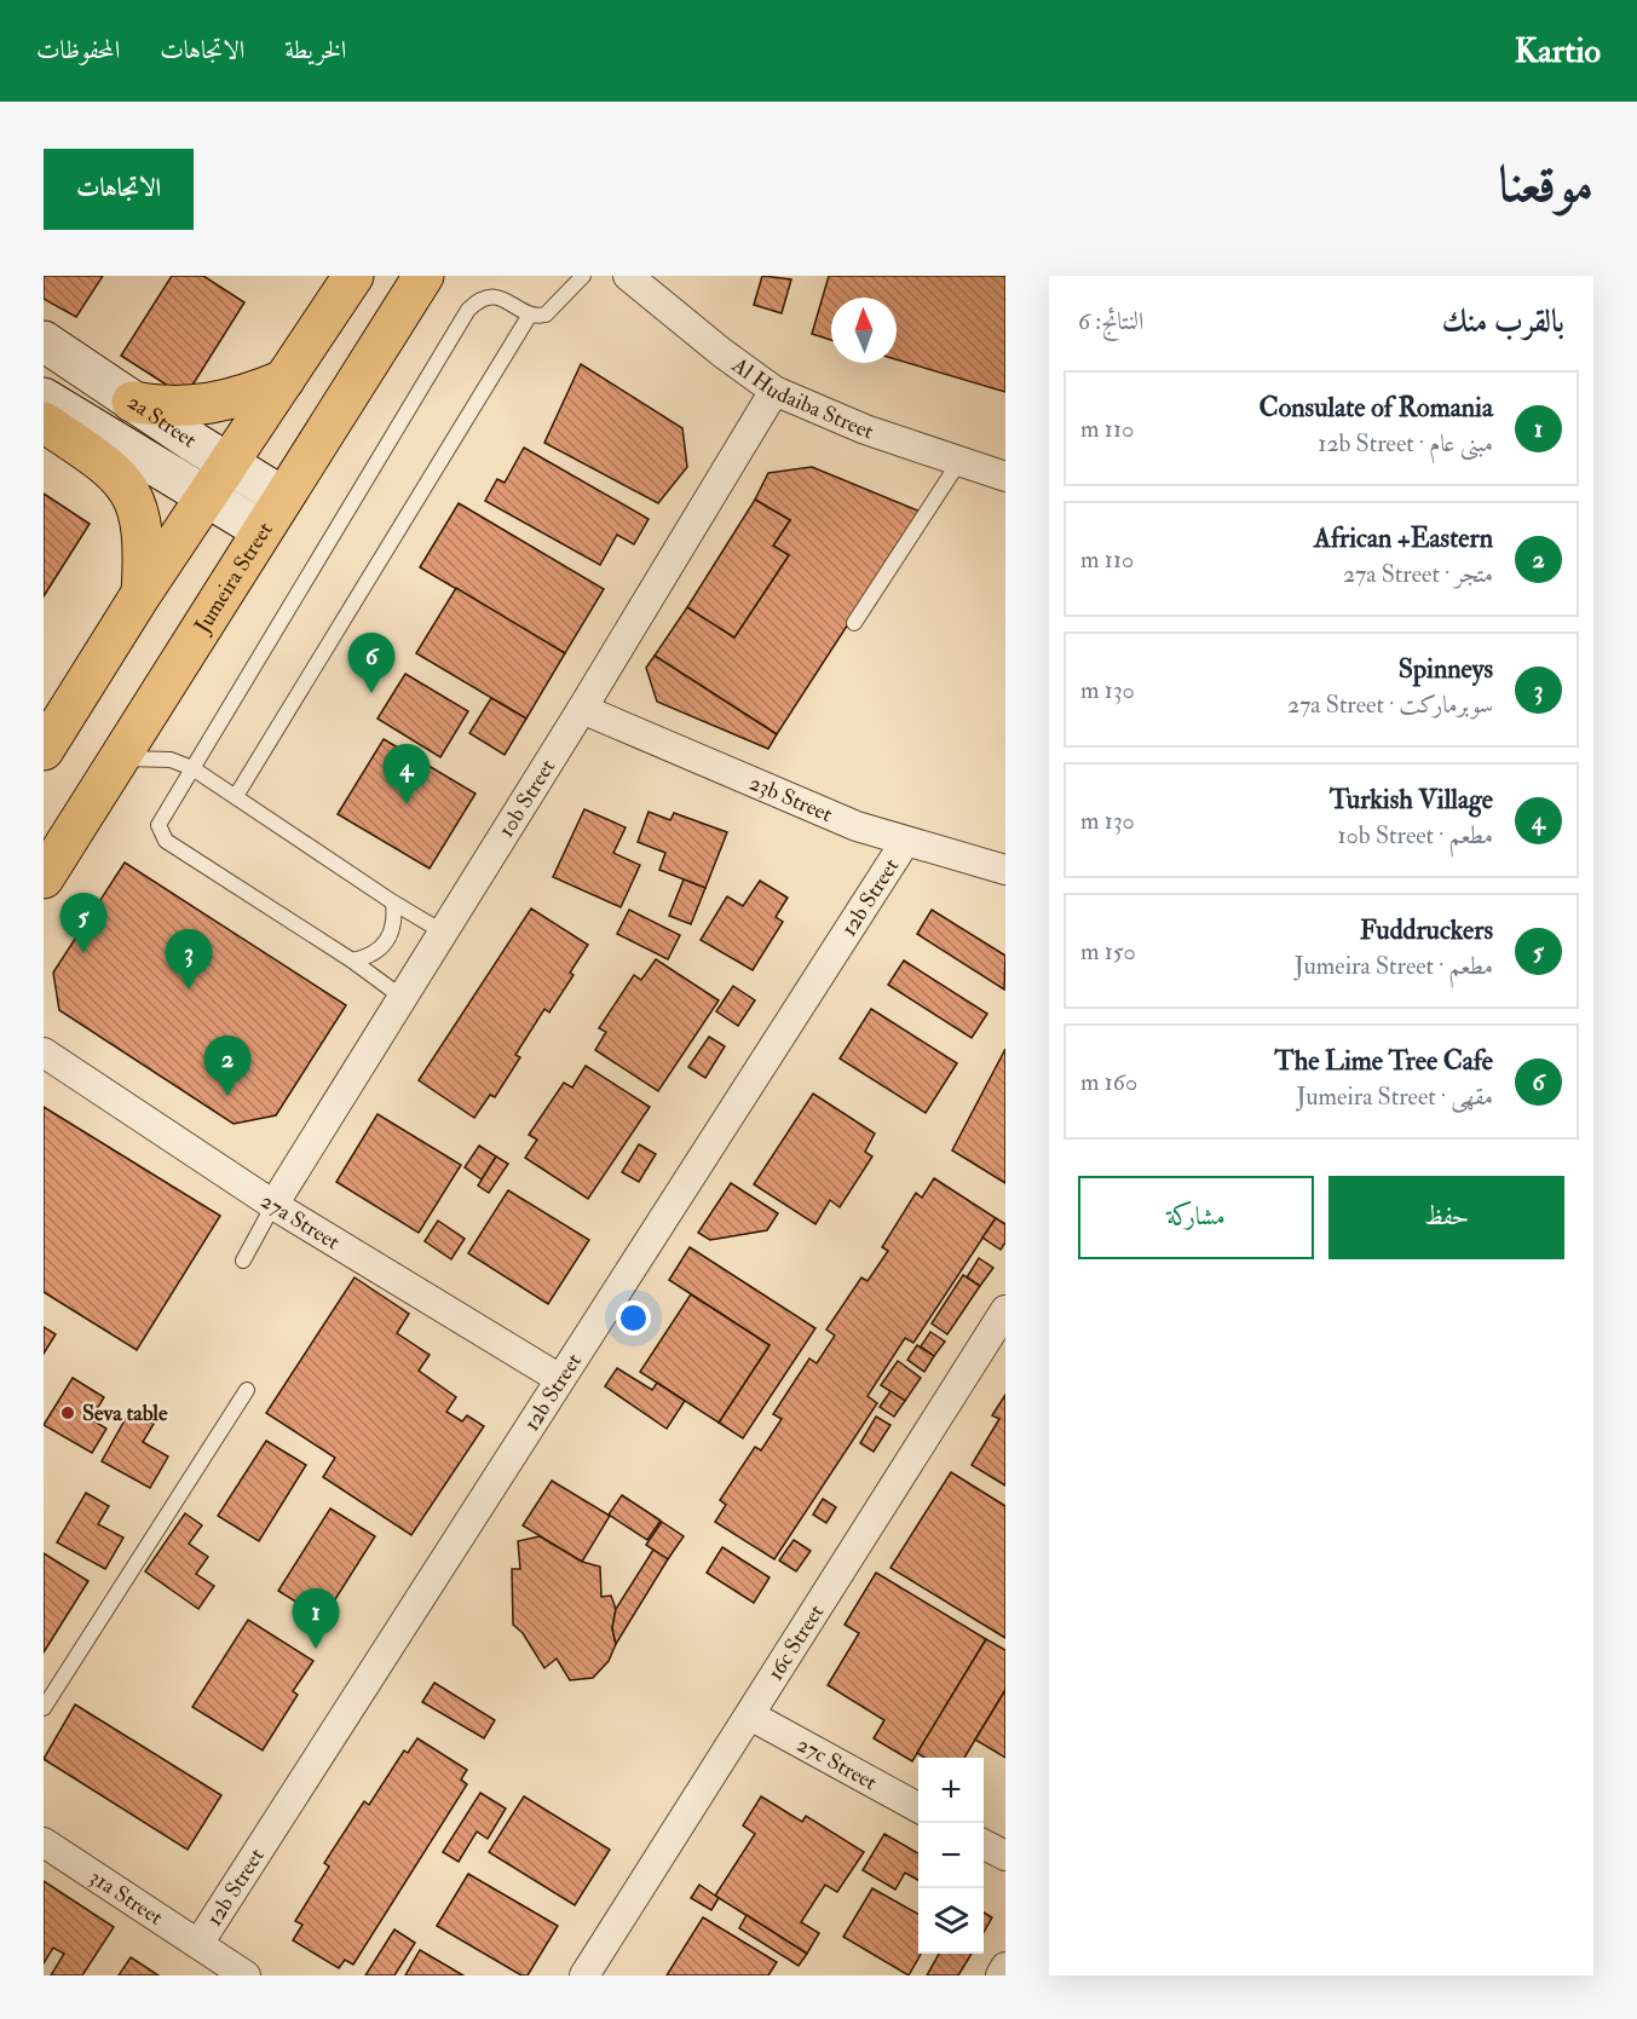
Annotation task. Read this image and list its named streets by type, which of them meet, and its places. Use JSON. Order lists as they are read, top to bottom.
{
  "streets": {
    "main road": ["Jumeira Street"],
    "street": [
      "Al Hudaiba Street",
      "2a Street",
      "23b Street",
      "10b Street",
      "12b Street",
      "27a Street",
      "16c Street",
      "27c Street",
      "31a Street"
    ]
  },
  "crossings": [
    ["Al Hudaiba Street", "10b Street"],
    ["2a Street", "Jumeira Street"],
    ["23b Street", "10b Street"],
    ["23b Street", "12b Street"],
    ["10b Street", "27a Street"],
    ["12b Street", "27a Street"],
    ["12b Street", "31a Street"],
    ["16c Street", "27c Street"]
  ],
  "places": ["Seva table"],
  "north": "top",
  "page": {
    "header": "Kartio",
    "nav": ["الخريطة", "الاتجاهات", "المحفوظات"],
    "title": "موقعنا",
    "buttons": [
      "الاتجاهات",
      ["حفظ", "مشاركة"]
    ],
    "heading": ["بالقرب منك", "النتائج: 6"],
    "list": [
      {
        "mark": "1",
        "name": "Consulate of Romania",
        "note": "مبنى عام · 12b Street",
        "value": "110 m"
      },
      {
        "mark": "2",
        "name": "African +Eastern",
        "note": "متجر · 27a Street",
        "value": "110 m"
      },
      {
        "mark": "3",
        "name": "Spinneys",
        "note": "سوبرماركت · 27a Street",
        "value": "130 m"
      },
      {
        "mark": "4",
        "name": "Turkish Village",
        "note": "مطعم · 10b Street",
        "value": "130 m"
      },
      {
        "mark": "5",
        "name": "Fuddruckers",
        "note": "مطعم · Jumeira Street",
        "value": "150 m"
      },
      {
        "mark": "6",
        "name": "The Lime Tree Cafe",
        "note": "مقهى · Jumeira Street",
        "value": "160 m"
      }
    ],
    "pins": [
      "6",
      "4",
      "5",
      "3",
      "2",
      "1"
    ],
    "map_buttons": ["+", "−"]
  }
}
